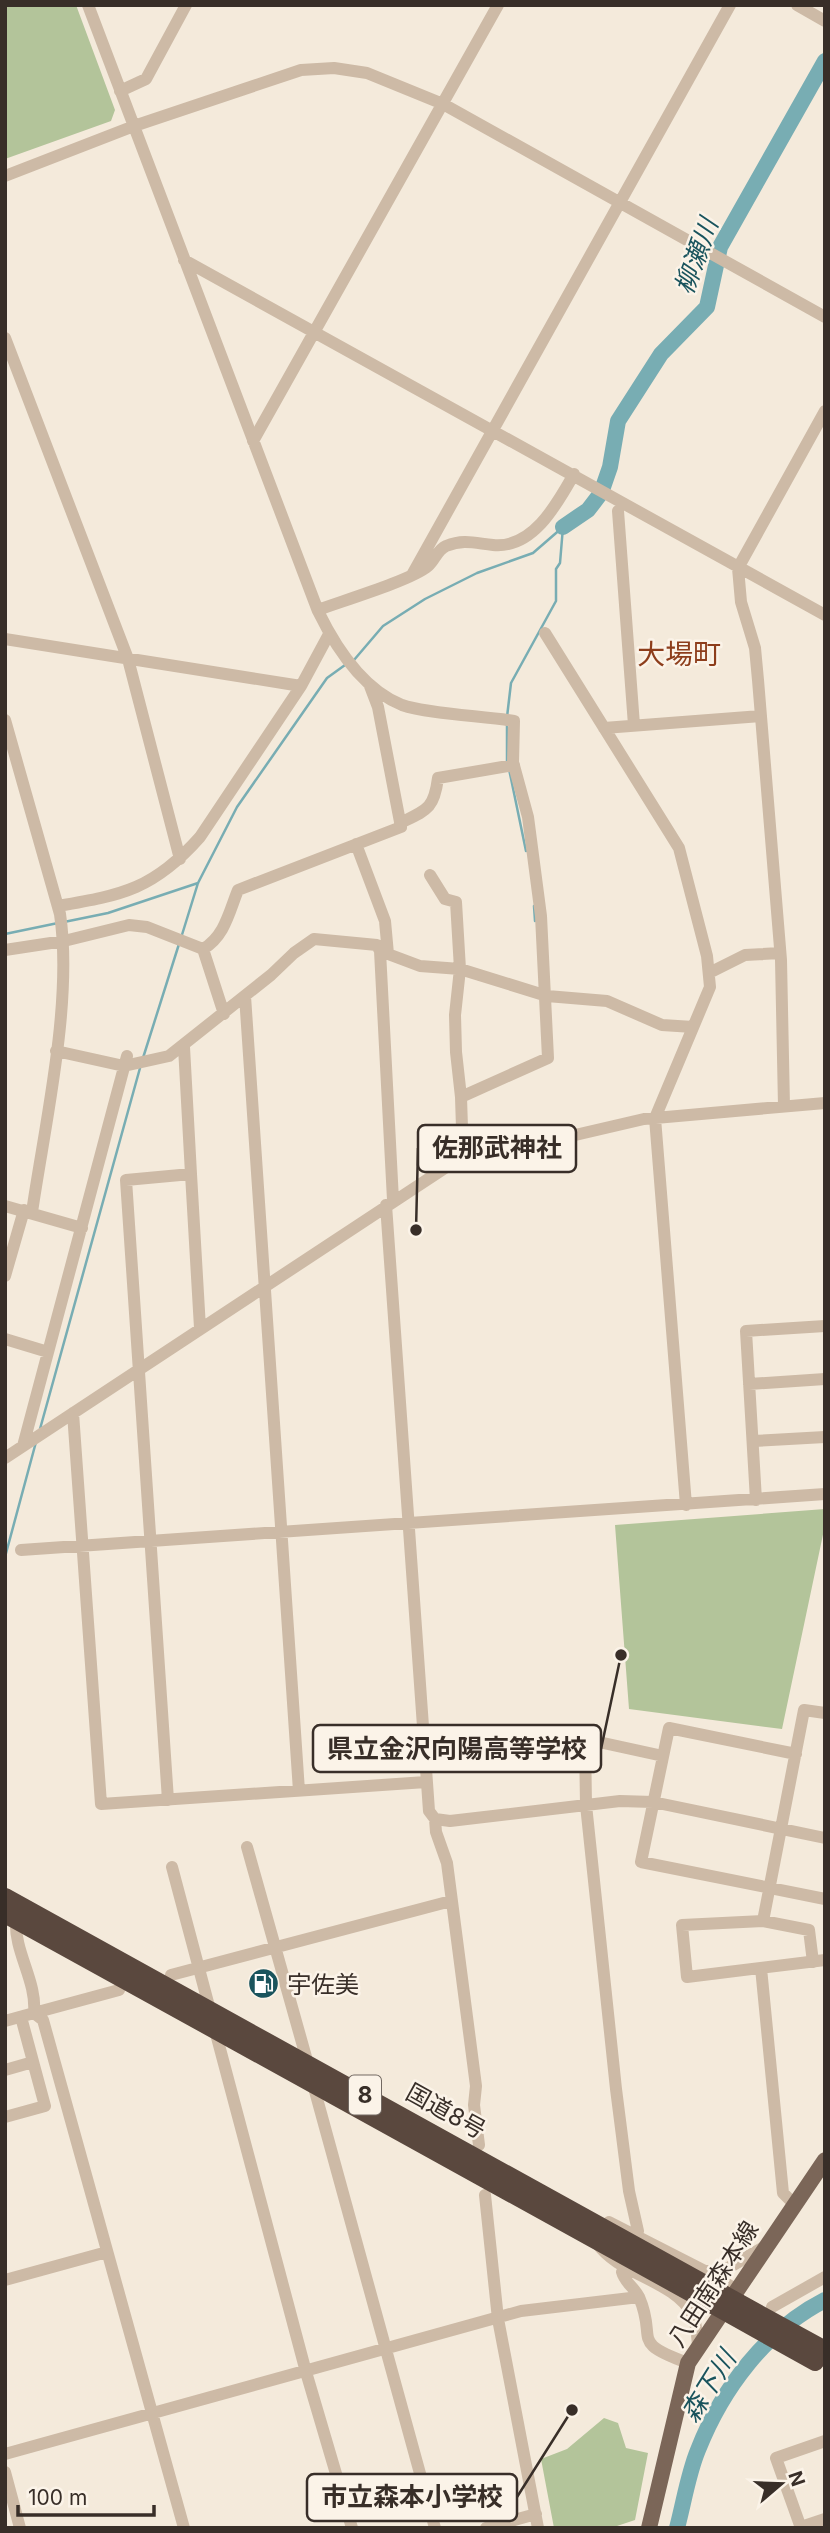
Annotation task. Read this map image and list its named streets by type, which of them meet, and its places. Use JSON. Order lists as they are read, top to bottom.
{
  "streets": {
    "highway": ["8", "国道8号"],
    "main road": ["八田南森本線"]
  },
  "crossings": [
    ["国道8号", "八田南森本線"]
  ],
  "districts": ["大場町"],
  "water": ["柳瀬川", "森下川"],
  "places": {
    "other": ["佐那武神社", "県立金沢向陽高等学校", "市立森本小学校"],
    "fuel station": ["宇佐美"]
  },
  "scale_bar": "100 m",
  "north": "right"
}
